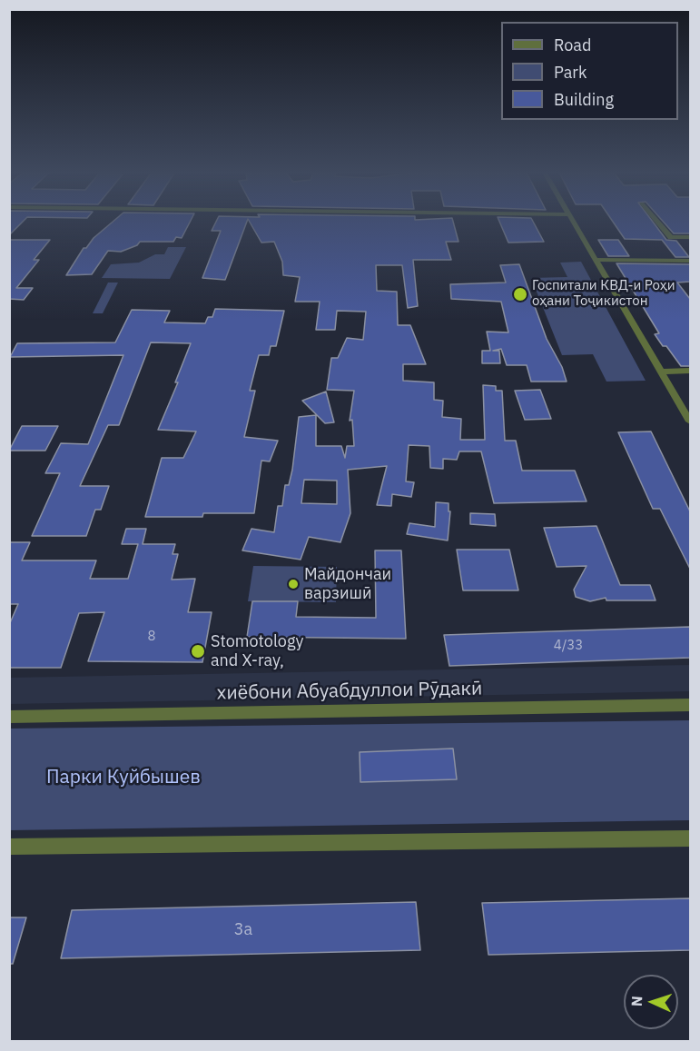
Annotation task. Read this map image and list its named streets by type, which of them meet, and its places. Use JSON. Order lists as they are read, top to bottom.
{
  "streets": {
    "street": ["хиёбони Абуабдуллои Рӯдакӣ"]
  },
  "parks": ["Парки Куйбышев"],
  "places": ["Госпитали КВД-и Роҳи оҳани Тоҷикистон", "Майдончаи варзишӣ", "Stomotology and X-ray,"],
  "house_numbers": ["8", "4/33", "3а"],
  "legend": ["Road", "Park", "Building"],
  "north": "left"
}
